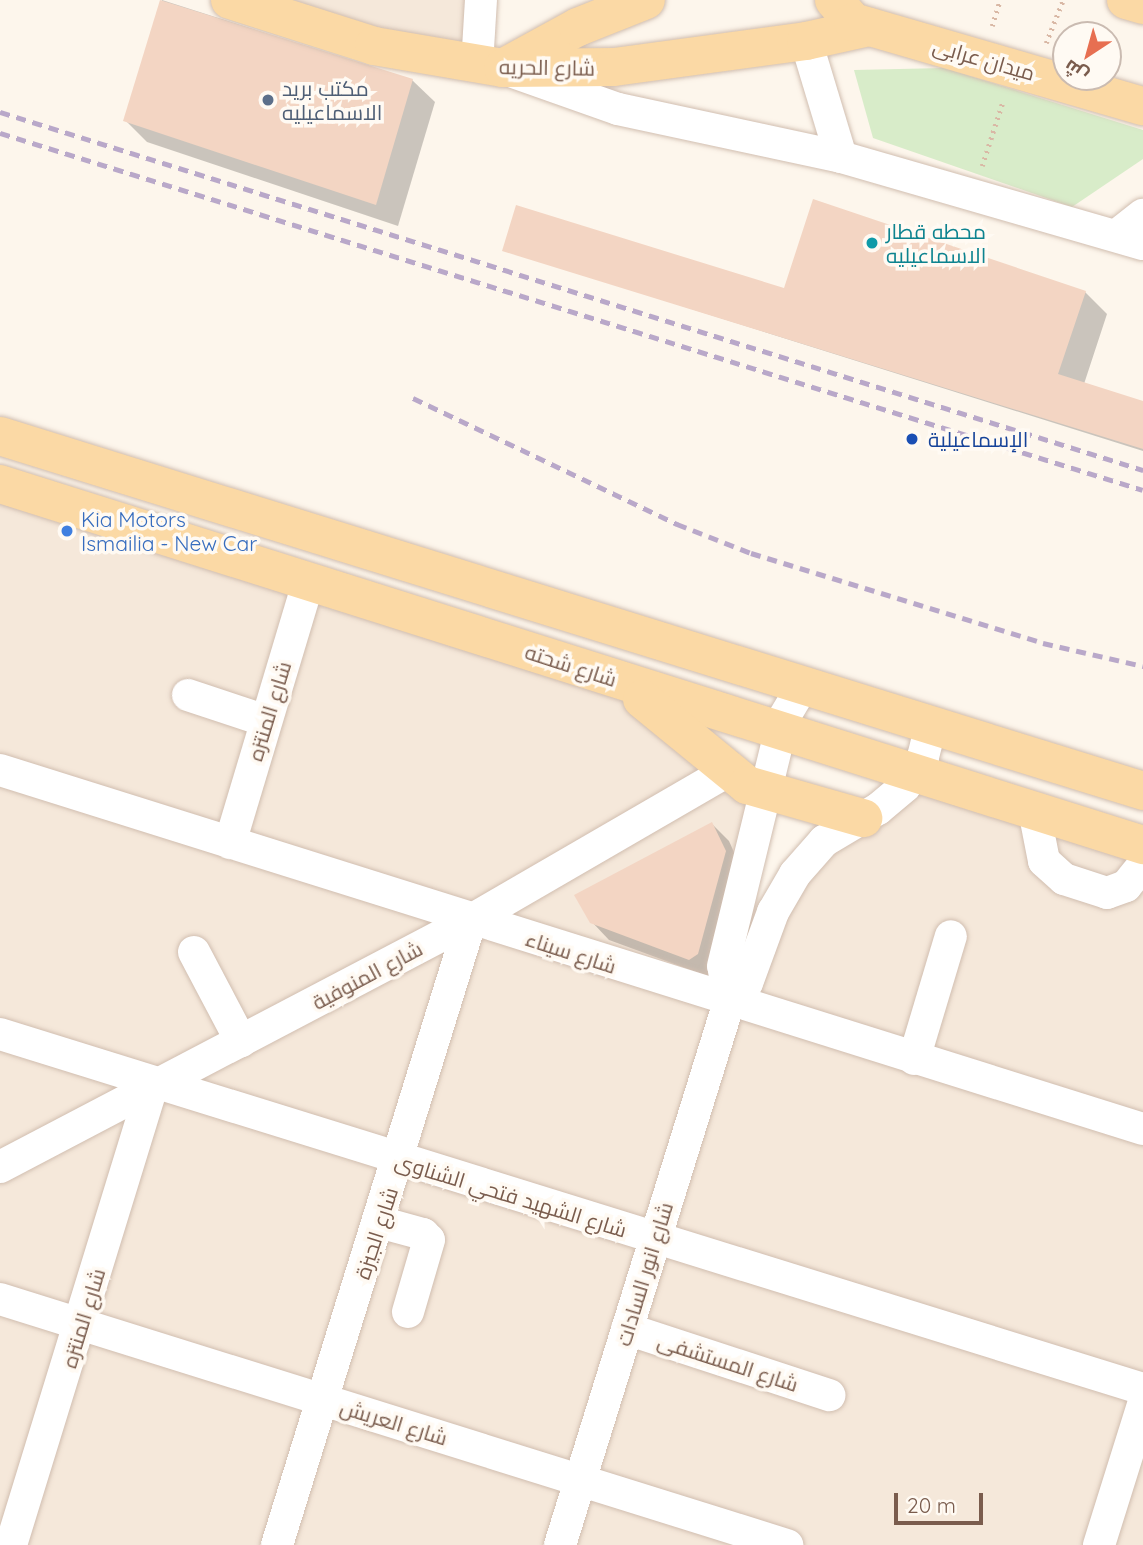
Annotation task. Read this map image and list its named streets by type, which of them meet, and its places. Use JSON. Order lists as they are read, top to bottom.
{
  "streets": {
    "main road": ["ميدان عرابى", "شارع الحريه", "شارع شحته"],
    "street": [
      "شارع المنتزه",
      "شارع سيناء",
      "شارع المنوفية",
      "شارع الشهيد فتحي الشناوى",
      "شارع الجيزة",
      "شارع انور السادات",
      "شارع المستشفى",
      "شارع العريش"
    ]
  },
  "crossings": [
    ["ميدان عرابى", "شارع الحريه"],
    ["شارع شحته", "شارع المنتزه"],
    ["شارع شحته", "شارع انور السادات"],
    ["شارع المنتزه", "شارع سيناء"],
    ["شارع المنتزه", "شارع المنوفية"],
    ["شارع المنتزه", "شارع الشهيد فتحي الشناوى"],
    ["شارع المنتزه", "شارع العريش"],
    ["شارع سيناء", "شارع المنوفية"],
    ["شارع سيناء", "شارع الجيزة"],
    ["شارع سيناء", "شارع انور السادات"],
    ["شارع المنوفية", "شارع الشهيد فتحي الشناوى"],
    ["شارع المنوفية", "شارع الجيزة"],
    ["شارع الشهيد فتحي الشناوى", "شارع الجيزة"],
    ["شارع الشهيد فتحي الشناوى", "شارع انور السادات"],
    ["شارع الجيزة", "شارع العريش"],
    ["شارع انور السادات", "شارع المستشفى"],
    ["شارع انور السادات", "شارع العريش"]
  ],
  "places": [
    "مكتب بريد الاسماعيليه",
    "محطه قطار الاسماعيليه",
    "الإسماعيلية",
    "Kia Motors Ismailia - New Car"
  ],
  "scale_bar": "20 m",
  "north": "bottom left"
}
